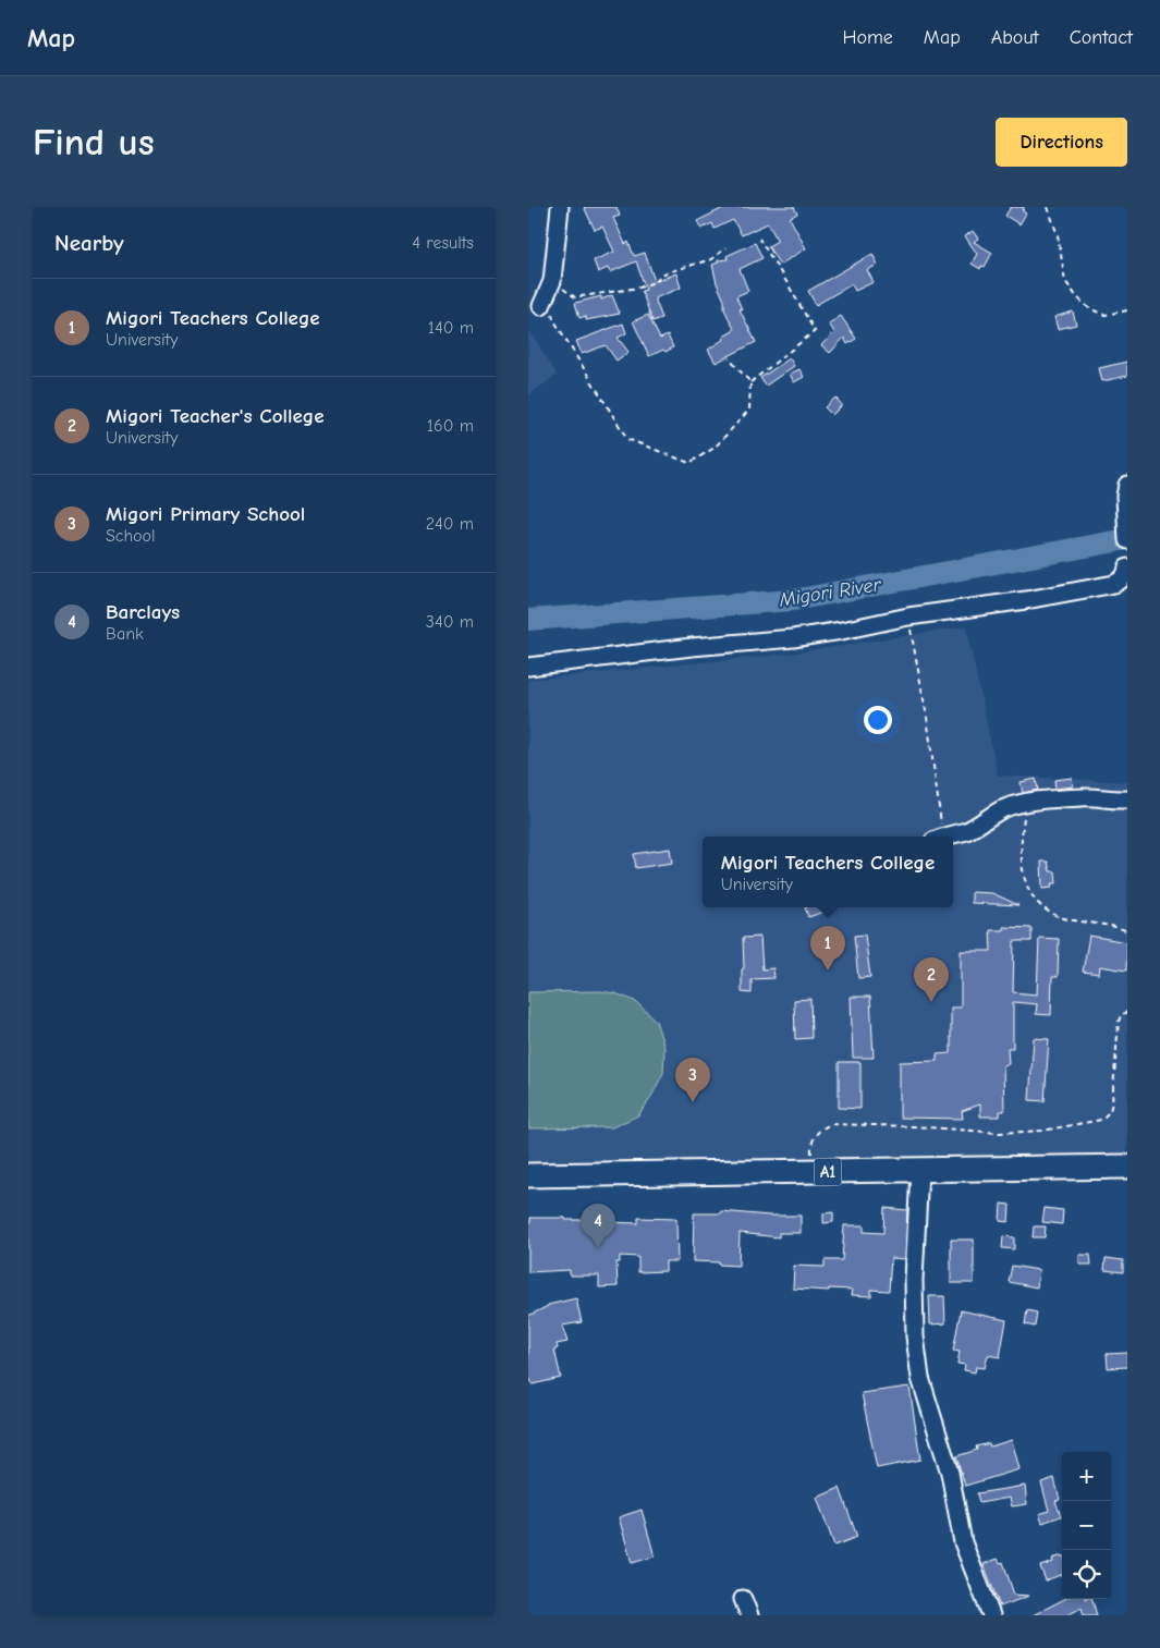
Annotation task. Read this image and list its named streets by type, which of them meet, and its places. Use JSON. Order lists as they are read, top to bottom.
{
  "streets": {
    "highway": ["A1"]
  },
  "water": ["Migori River"],
  "page": {
    "header": "Map",
    "nav": [
      "Home",
      "Map",
      "About",
      "Contact"
    ],
    "buttons": "Directions",
    "title": "Find us",
    "heading": ["Nearby", "4 results"],
    "list": [
      {
        "mark": "1",
        "name": "Migori Teachers College",
        "note": "University",
        "value": "140 m"
      },
      {
        "mark": "2",
        "name": "Migori Teacher's College",
        "note": "University",
        "value": "160 m"
      },
      {
        "mark": "3",
        "name": "Migori Primary School",
        "note": "School",
        "value": "240 m"
      },
      {
        "mark": "4",
        "name": "Barclays",
        "note": "Bank",
        "value": "340 m"
      }
    ],
    "popup": ["Migori Teachers College", "University"],
    "pins": [
      "1",
      "2",
      "3",
      "4"
    ],
    "map_buttons": ["+", "−"]
  }
}
